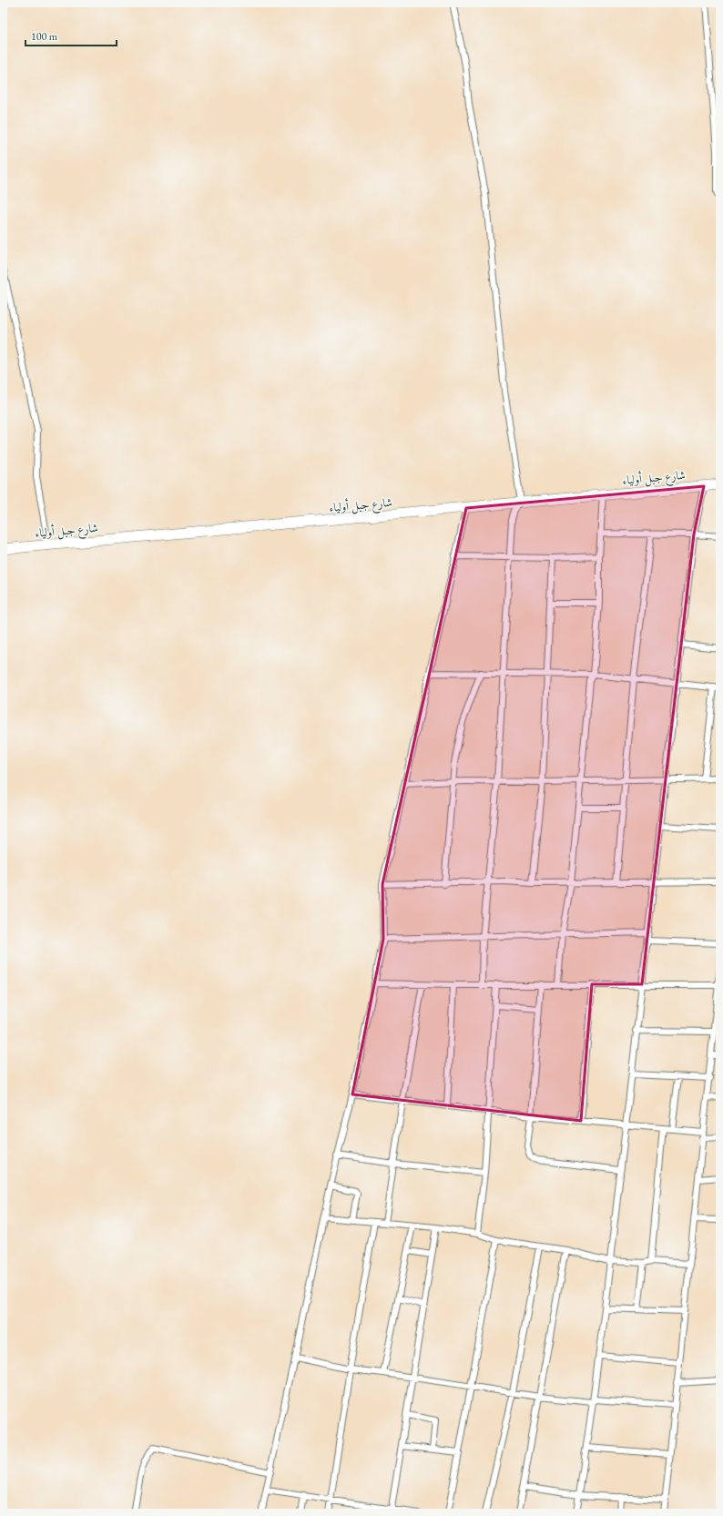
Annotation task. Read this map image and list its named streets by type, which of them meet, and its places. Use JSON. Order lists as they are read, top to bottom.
{
  "streets": {
    "highway": ["شارع جبل أولياء"]
  },
  "scale_bar": "100 m"
}
